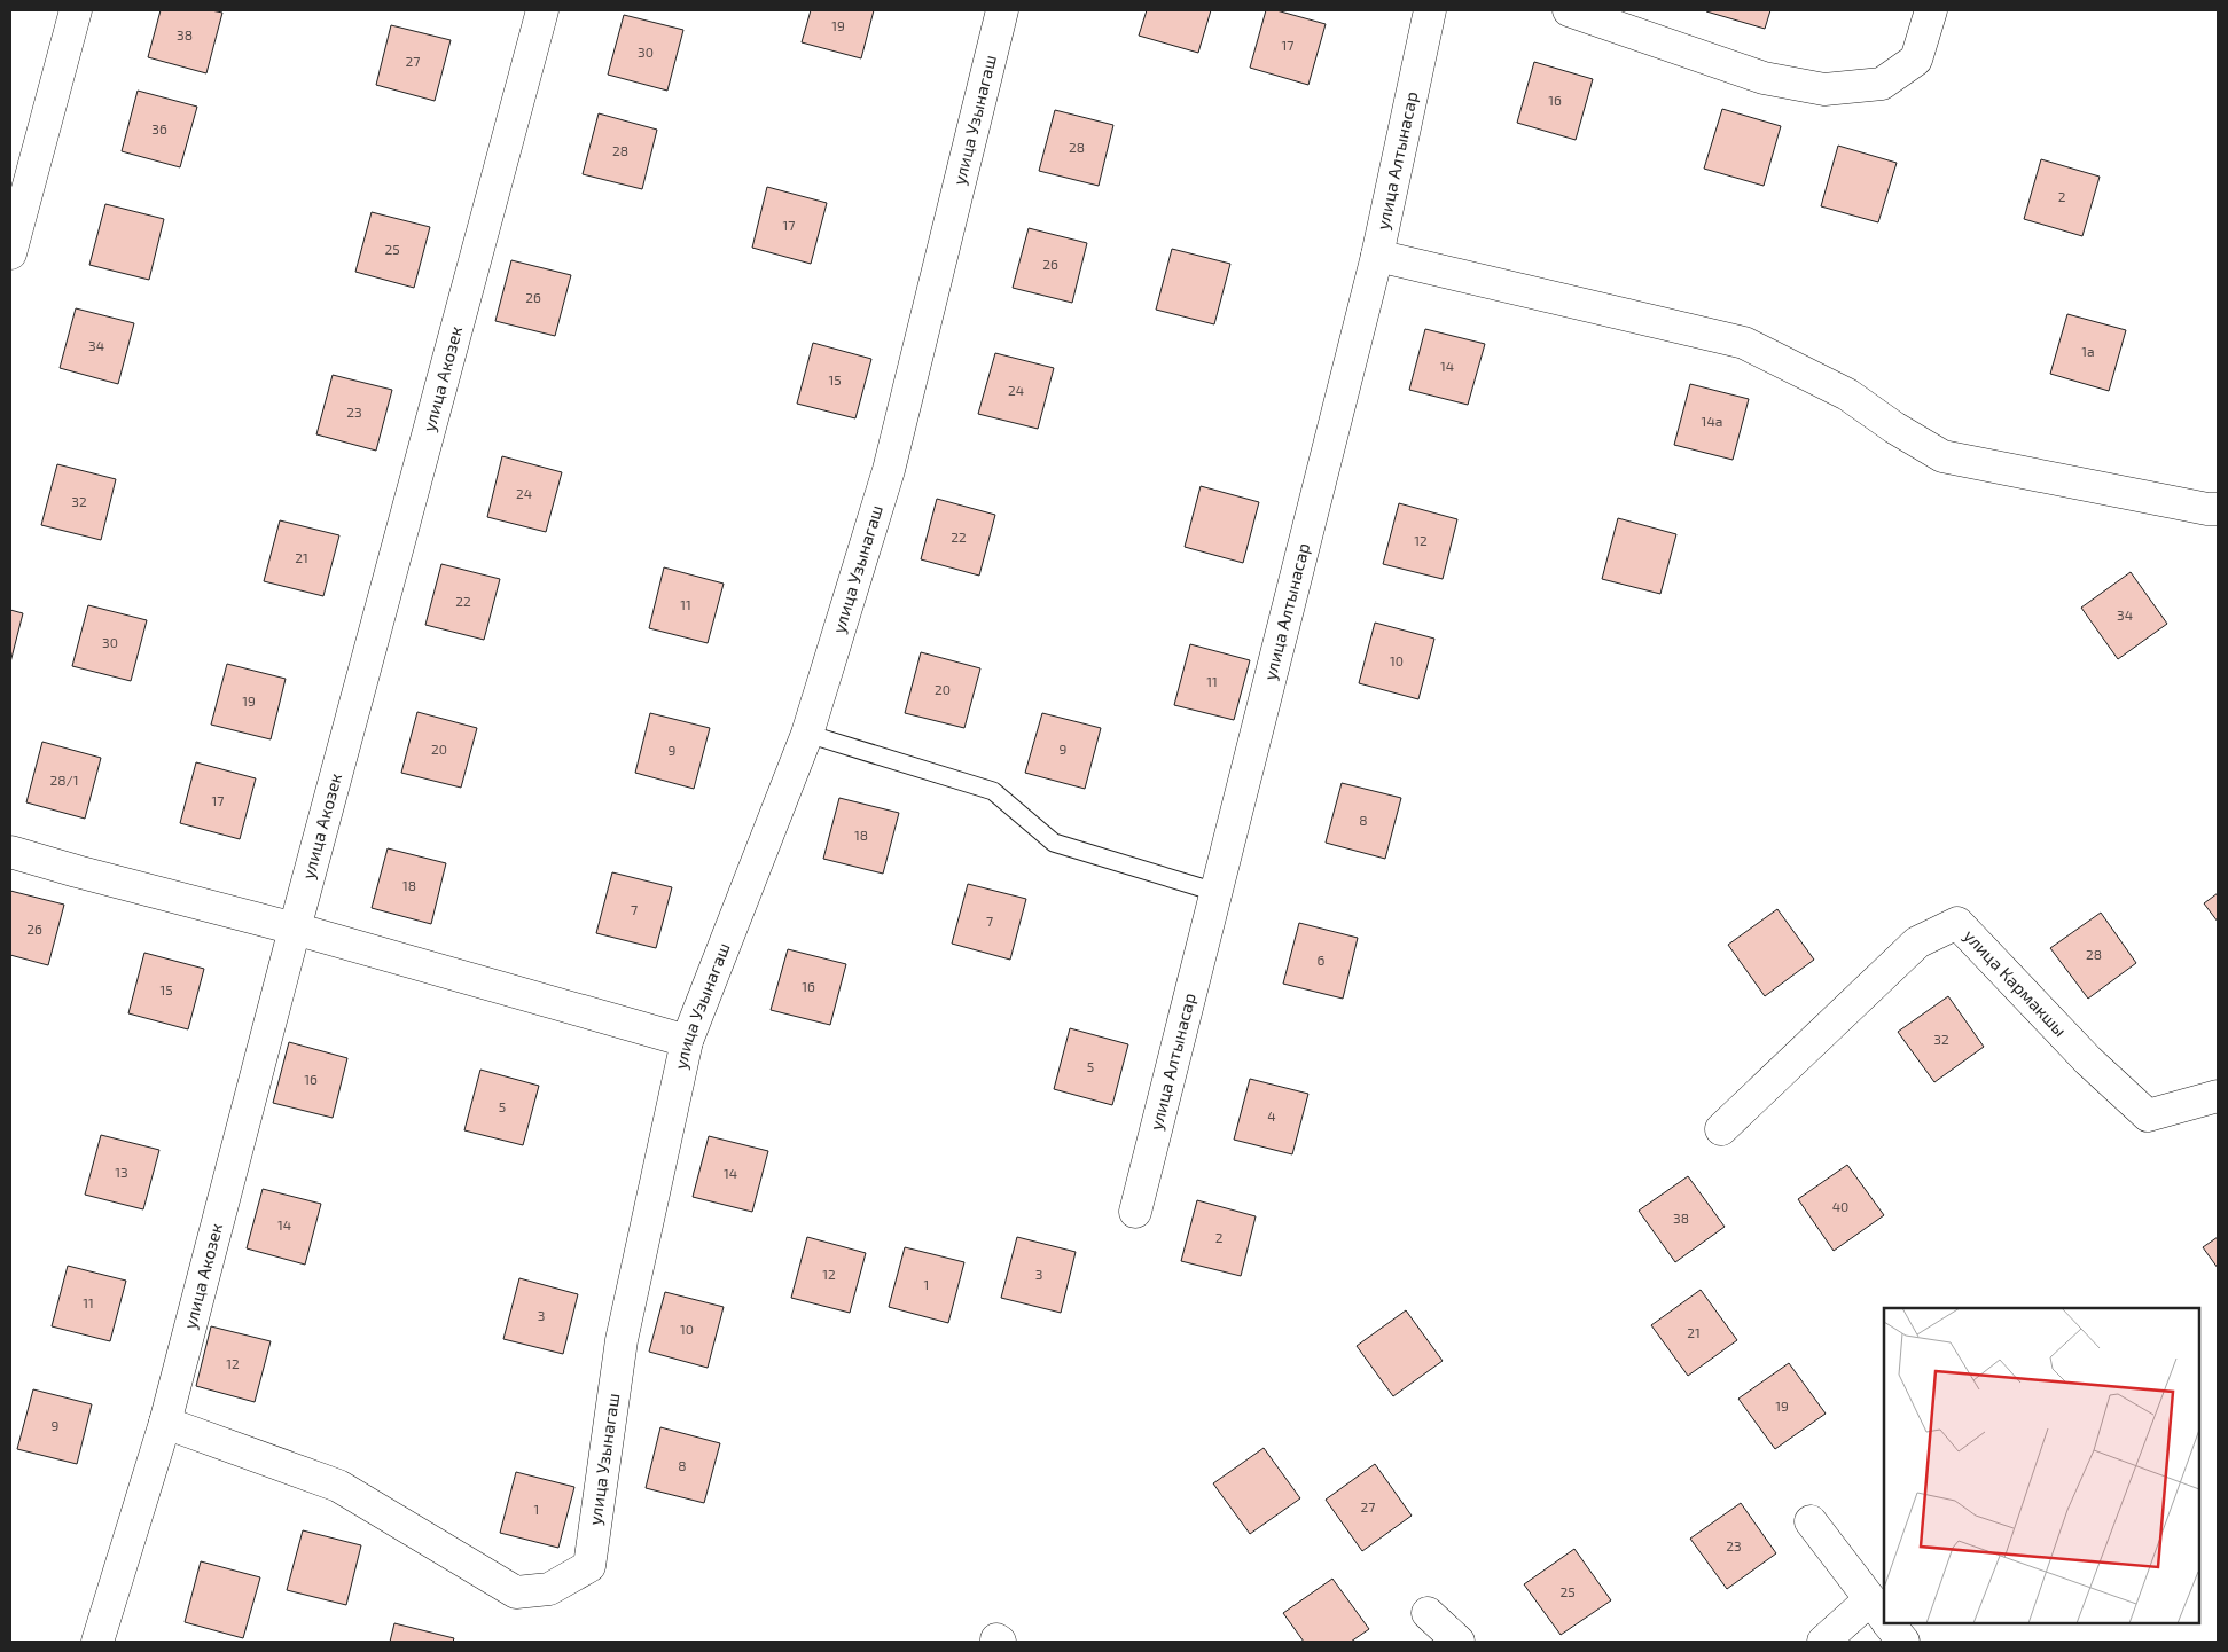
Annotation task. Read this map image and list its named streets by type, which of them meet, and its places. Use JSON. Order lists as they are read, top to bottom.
{
  "streets": {
    "street": [
      "улица Узынагаш",
      "улица Алтынасар",
      "улица Акозек",
      "улица Кармакшы"
    ]
  },
  "crossings": [
    ["улица Узынагаш", "улица Акозек"]
  ],
  "house_numbers": [
    "19",
    "38",
    "17",
    "30",
    "27",
    "16",
    "36",
    "28",
    "28",
    "2",
    "17",
    "25",
    "26",
    "26",
    "34",
    "1а",
    "14",
    "15",
    "24",
    "23",
    "14а",
    "24",
    "32",
    "22",
    "12",
    "21",
    "22",
    "11",
    "34",
    "30",
    "10",
    "11",
    "20",
    "19",
    "20",
    "9",
    "9",
    "28/1",
    "17",
    "8",
    "18",
    "18",
    "7",
    "7",
    "26",
    "28",
    "6",
    "16",
    "15",
    "32",
    "5",
    "16",
    "5",
    "4",
    "13",
    "14",
    "40",
    "38",
    "14",
    "2",
    "12",
    "3",
    "1",
    "11",
    "3",
    "10",
    "21",
    "12",
    "19",
    "9",
    "8",
    "27",
    "1",
    "23",
    "25"
  ]
}
